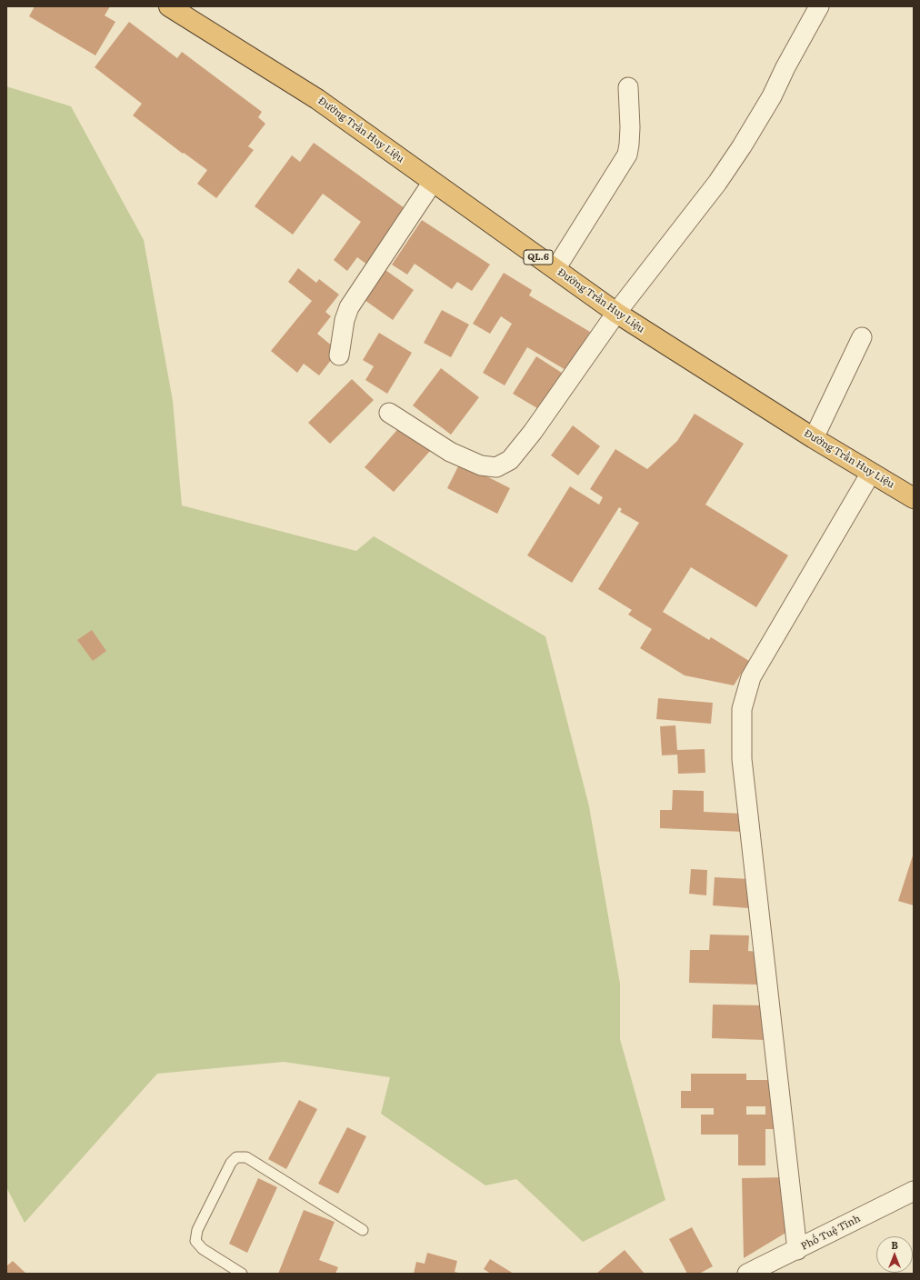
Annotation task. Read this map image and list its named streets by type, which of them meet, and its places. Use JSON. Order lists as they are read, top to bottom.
{
  "streets": {
    "highway": ["Đường Trần Huy Liệu", "QL.6"],
    "street": ["Phố Tuệ Tĩnh"]
  },
  "north": "top"
}
